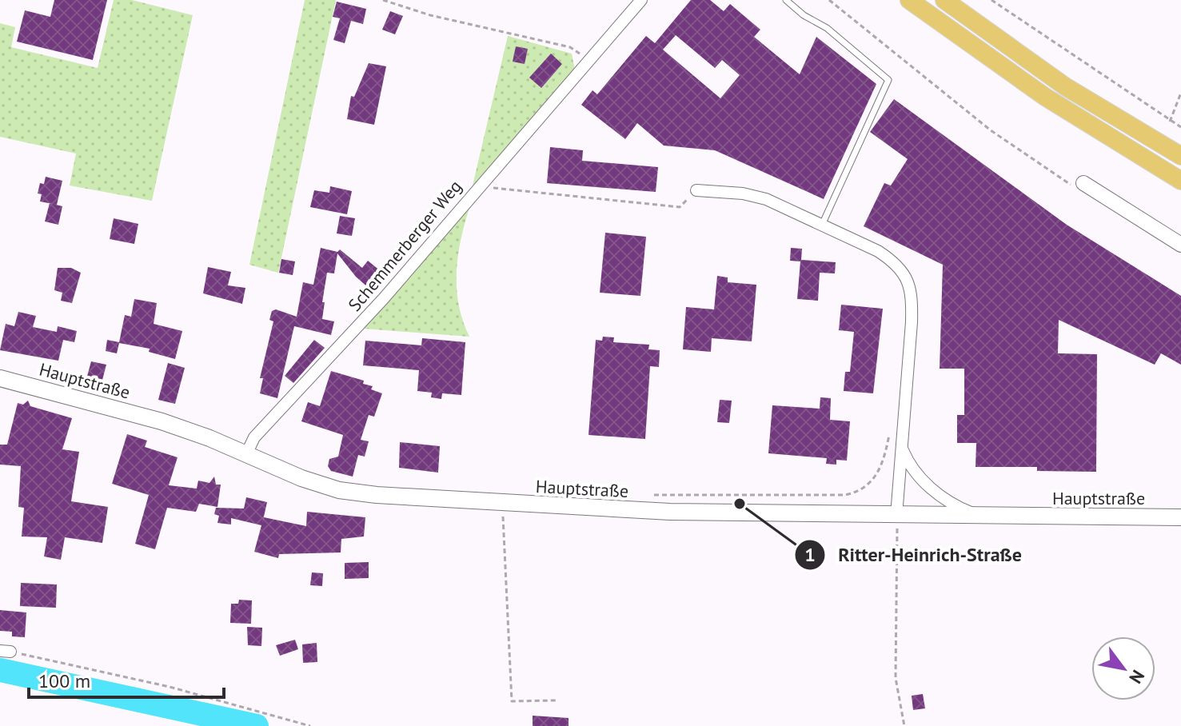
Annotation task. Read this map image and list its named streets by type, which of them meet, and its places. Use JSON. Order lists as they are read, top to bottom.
{
  "streets": {
    "main road": ["Hauptstraße"],
    "street": ["Schemmerberger Weg"]
  },
  "crossings": [
    ["Schemmerberger Weg", "Hauptstraße"]
  ],
  "places": ["Ritter-Heinrich-Straße"],
  "scale_bar": "100 m",
  "north": "bottom right"
}
